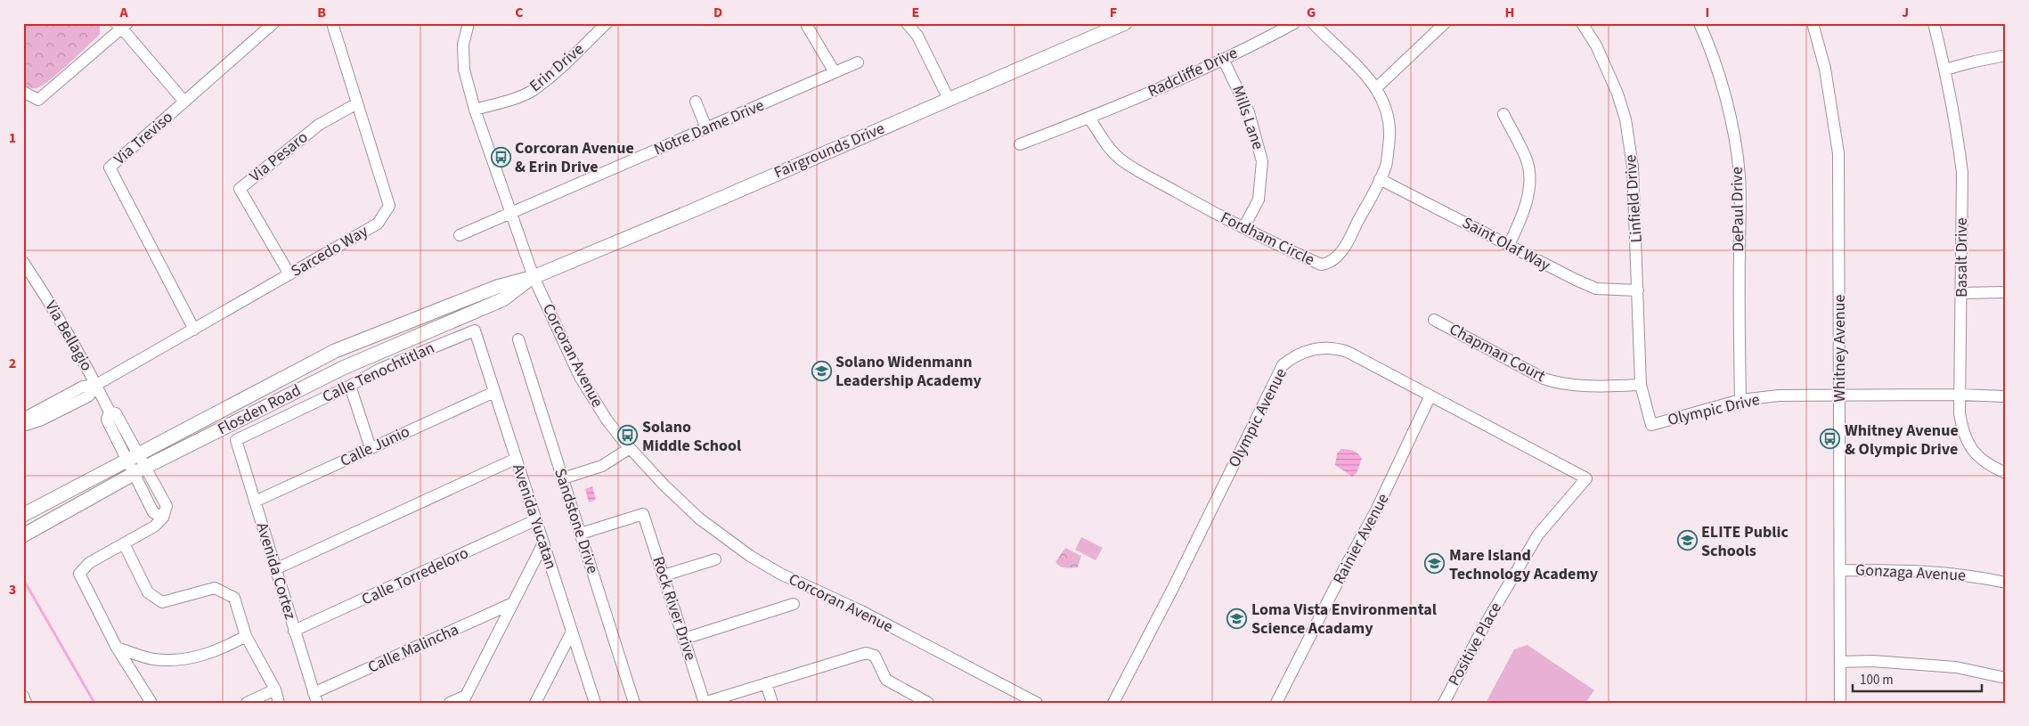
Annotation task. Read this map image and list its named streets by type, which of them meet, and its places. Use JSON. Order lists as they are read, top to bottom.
{
  "streets": {
    "main road": ["Fairgrounds Drive", "Flosden Road"],
    "street": [
      "Erin Drive",
      "Radcliffe Drive",
      "Mills Lane",
      "Notre Dame Drive",
      "Via Treviso",
      "Via Pesaro",
      "Linfield Drive",
      "DePaul Drive",
      "Fordham Circle",
      "Saint Olaf Way",
      "Sarcedo Way",
      "Basalt Drive",
      "Via Bellagio",
      "Whitney Avenue",
      "Chapman Court",
      "Corcoran Avenue",
      "Calle Tenochtitlan",
      "Olympic Drive",
      "Olympic Avenue",
      "Calle Junio",
      "Avenida Yucatan",
      "Sandstone Drive",
      "Rainier Avenue",
      "Avenida Cortez",
      "Gonzaga Avenue",
      "Calle Torredeloro",
      "Rock River Drive",
      "Positive Place",
      "Calle Malincha"
    ]
  },
  "crossings": [
    ["Erin Drive", "Corcoran Avenue"],
    ["Radcliffe Drive", "Mills Lane"],
    ["Radcliffe Drive", "Fordham Circle"],
    ["Mills Lane", "Fordham Circle"],
    ["Notre Dame Drive", "Corcoran Avenue"],
    ["Via Treviso", "Sarcedo Way"],
    ["Fairgrounds Drive", "Corcoran Avenue"],
    ["Fairgrounds Drive", "Flosden Road"],
    ["Via Pesaro", "Sarcedo Way"],
    ["Linfield Drive", "Saint Olaf Way"],
    ["Linfield Drive", "Chapman Court"],
    ["Linfield Drive", "Olympic Drive"],
    ["DePaul Drive", "Olympic Drive"],
    ["Fordham Circle", "Saint Olaf Way"],
    ["Sarcedo Way", "Via Bellagio"],
    ["Basalt Drive", "Olympic Drive"],
    ["Via Bellagio", "Flosden Road"],
    ["Whitney Avenue", "Olympic Drive"],
    ["Whitney Avenue", "Gonzaga Avenue"],
    ["Chapman Court", "Olympic Drive"],
    ["Calle Tenochtitlan", "Avenida Yucatan"],
    ["Calle Tenochtitlan", "Avenida Cortez"],
    ["Olympic Avenue", "Rainier Avenue"],
    ["Olympic Avenue", "Positive Place"],
    ["Calle Junio", "Avenida Yucatan"],
    ["Calle Junio", "Avenida Cortez"],
    ["Avenida Yucatan", "Calle Torredeloro"],
    ["Sandstone Drive", "Rock River Drive"],
    ["Avenida Cortez", "Calle Torredeloro"],
    ["Avenida Cortez", "Calle Malincha"]
  ],
  "places": {
    "bus stop": ["Corcoran Avenue & Erin Drive", "Solano Middle School", "Whitney Avenue & Olympic Drive"],
    "school or university": [
      "Solano Widenmann Leadership Academy",
      "ELITE Public Schools",
      "Mare Island Technology Academy",
      "Loma Vista Environmental Science Acadamy"
    ]
  },
  "scale_bar": "100 m",
  "grid": {
    "columns": [
      "A",
      "B",
      "C",
      "D",
      "E",
      "F",
      "G",
      "H",
      "I",
      "J"
    ],
    "rows": ["1", "2", "3"]
  }
}
